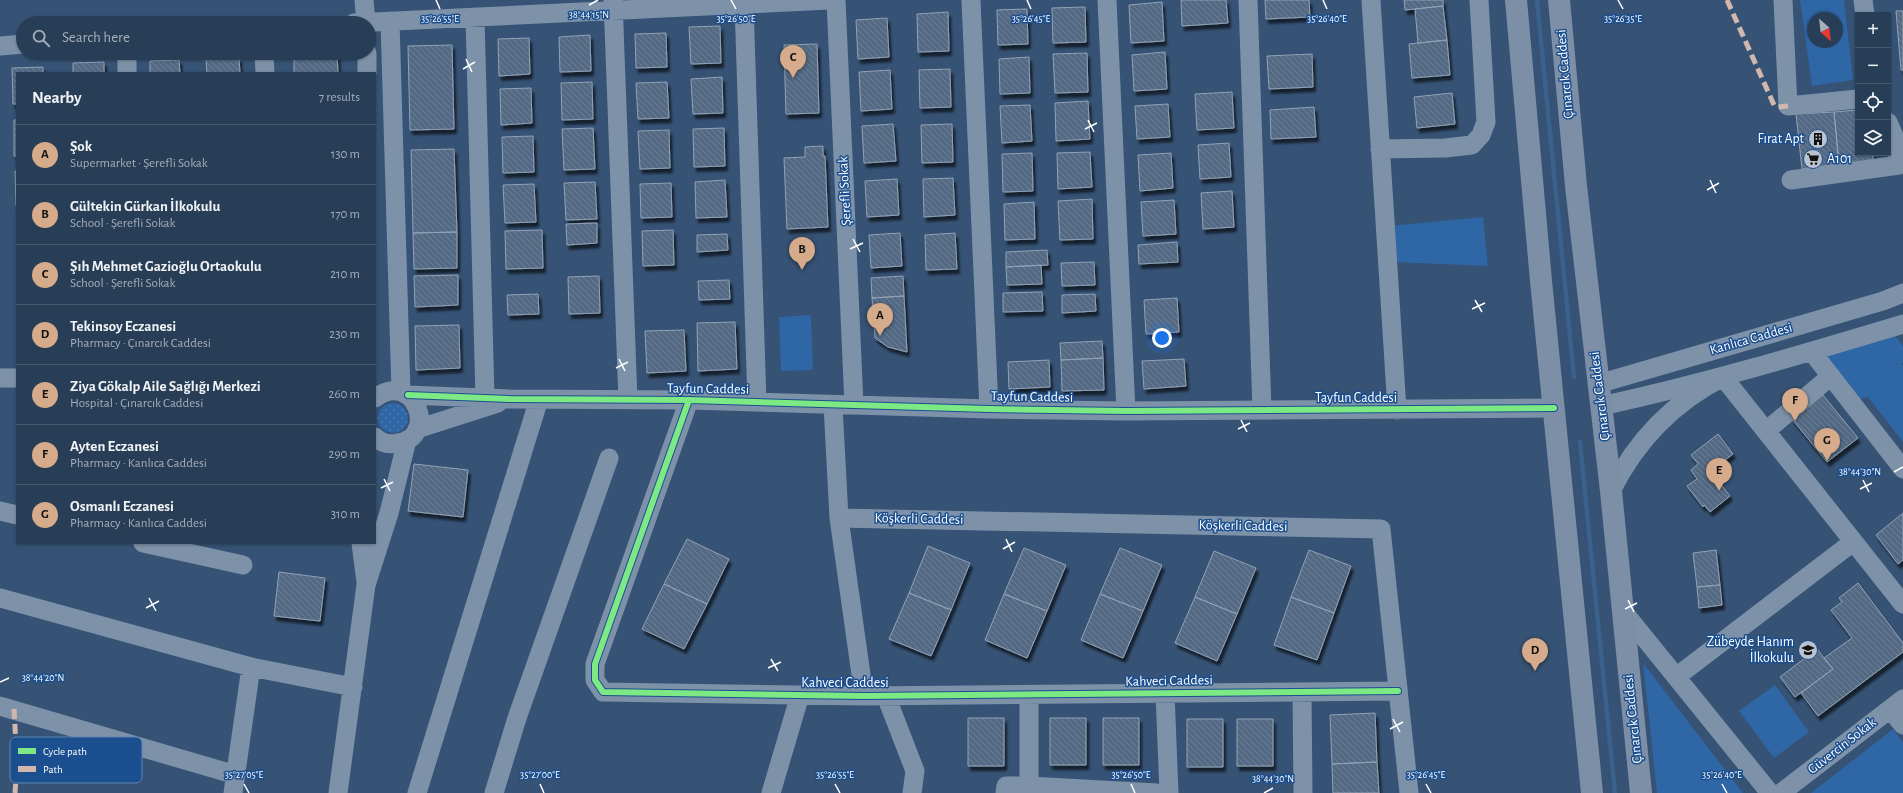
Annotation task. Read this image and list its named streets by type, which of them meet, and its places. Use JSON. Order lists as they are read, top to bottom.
{
  "streets": {
    "main road": ["Çınarcık Caddesi"],
    "street": [
      "Şerefli Sokak",
      "Kanlıca Caddesi",
      "Tayfun Caddesi",
      "Köşkerli Caddesi",
      "Kahveci Caddesi",
      "Güvercin Sokak"
    ]
  },
  "crossings": [
    ["Çınarcık Caddesi", "Kanlıca Caddesi"],
    ["Şerefli Sokak", "Tayfun Caddesi"],
    ["Tayfun Caddesi", "Kahveci Caddesi"],
    ["Köşkerli Caddesi", "Kahveci Caddesi"]
  ],
  "places": {
    "building": ["Fırat Apt"],
    "supermarket": ["A101"],
    "school or university": ["Zübeyde Hanım İlkokulu"]
  },
  "legend": ["Cycle path", "Path"],
  "north": "bottom right",
  "page": {
    "map_buttons": ["+", "−"],
    "search": "Search here",
    "pins": [
      "C",
      "B",
      "A",
      "F",
      "G",
      "E",
      "D"
    ],
    "heading": ["Nearby", "7 results"],
    "list": [
      {
        "mark": "A",
        "name": "Şok",
        "note": "Supermarket · Şerefli Sokak",
        "value": "130 m"
      },
      {
        "mark": "B",
        "name": "Gültekin Gürkan İlkokulu",
        "note": "School · Şerefli Sokak",
        "value": "170 m"
      },
      {
        "mark": "C",
        "name": "Şıh Mehmet Gazioğlu Ortaokulu",
        "note": "School · Şerefli Sokak",
        "value": "210 m"
      },
      {
        "mark": "D",
        "name": "Tekinsoy Eczanesi",
        "note": "Pharmacy · Çınarcık Caddesi",
        "value": "230 m"
      },
      {
        "mark": "E",
        "name": "Ziya Gökalp Aile Sağlığı Merkezi",
        "note": "Hospital · Çınarcık Caddesi",
        "value": "260 m"
      },
      {
        "mark": "F",
        "name": "Ayten Eczanesi",
        "note": "Pharmacy · Kanlıca Caddesi",
        "value": "290 m"
      },
      {
        "mark": "G",
        "name": "Osmanlı Eczanesi",
        "note": "Pharmacy · Kanlıca Caddesi",
        "value": "310 m"
      }
    ]
  },
  "coordinates": [
    "38°44'15\"N",
    "35°26'55\"E",
    "35°26'50\"E",
    "35°26'45\"E",
    "35°26'40\"E",
    "35°26'35\"E",
    "38°44'30\"N",
    "38°44'20\"N",
    "35°27'05\"E",
    "35°27'00\"E"
  ]
}
